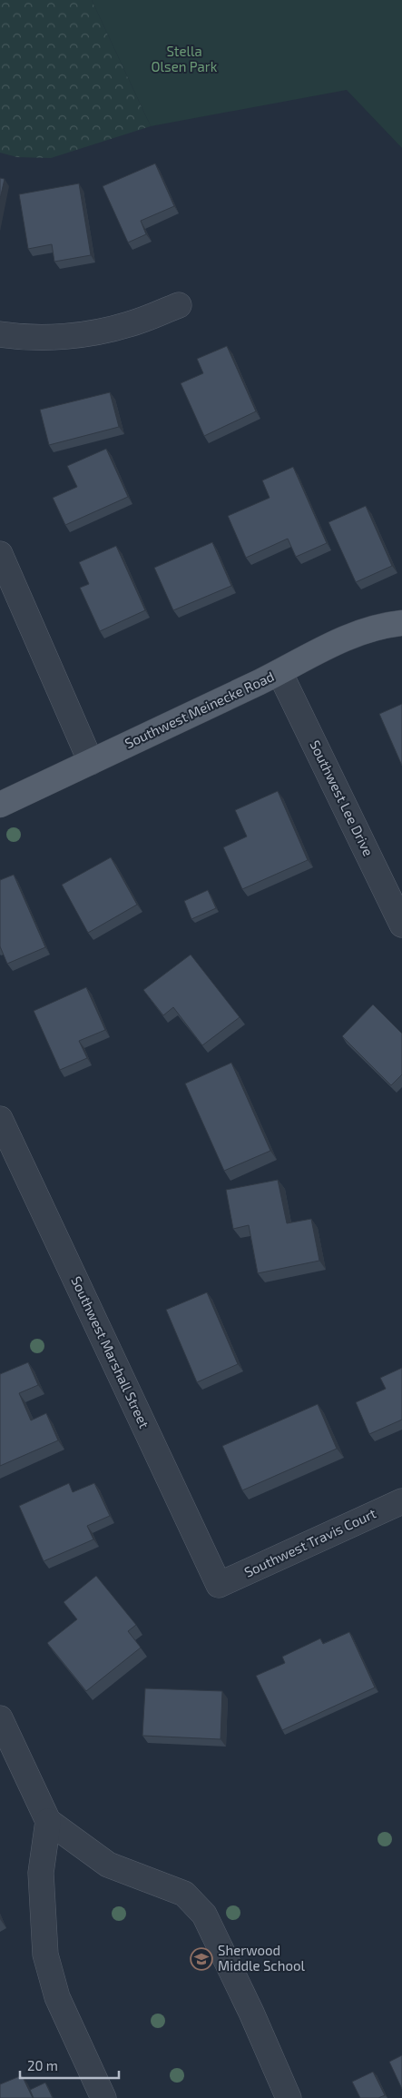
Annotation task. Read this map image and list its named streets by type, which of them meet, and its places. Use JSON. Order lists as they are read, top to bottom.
{
  "streets": {
    "main road": ["Southwest Meinecke Road"],
    "street": ["Southwest Lee Drive", "Southwest Marshall Street", "Southwest Travis Court"]
  },
  "crossings": [
    ["Southwest Meinecke Road", "Southwest Lee Drive"],
    ["Southwest Marshall Street", "Southwest Travis Court"]
  ],
  "parks": ["Stella Olsen Park"],
  "places": {
    "school or university": ["Sherwood Middle School"]
  },
  "scale_bar": "20 m"
}
